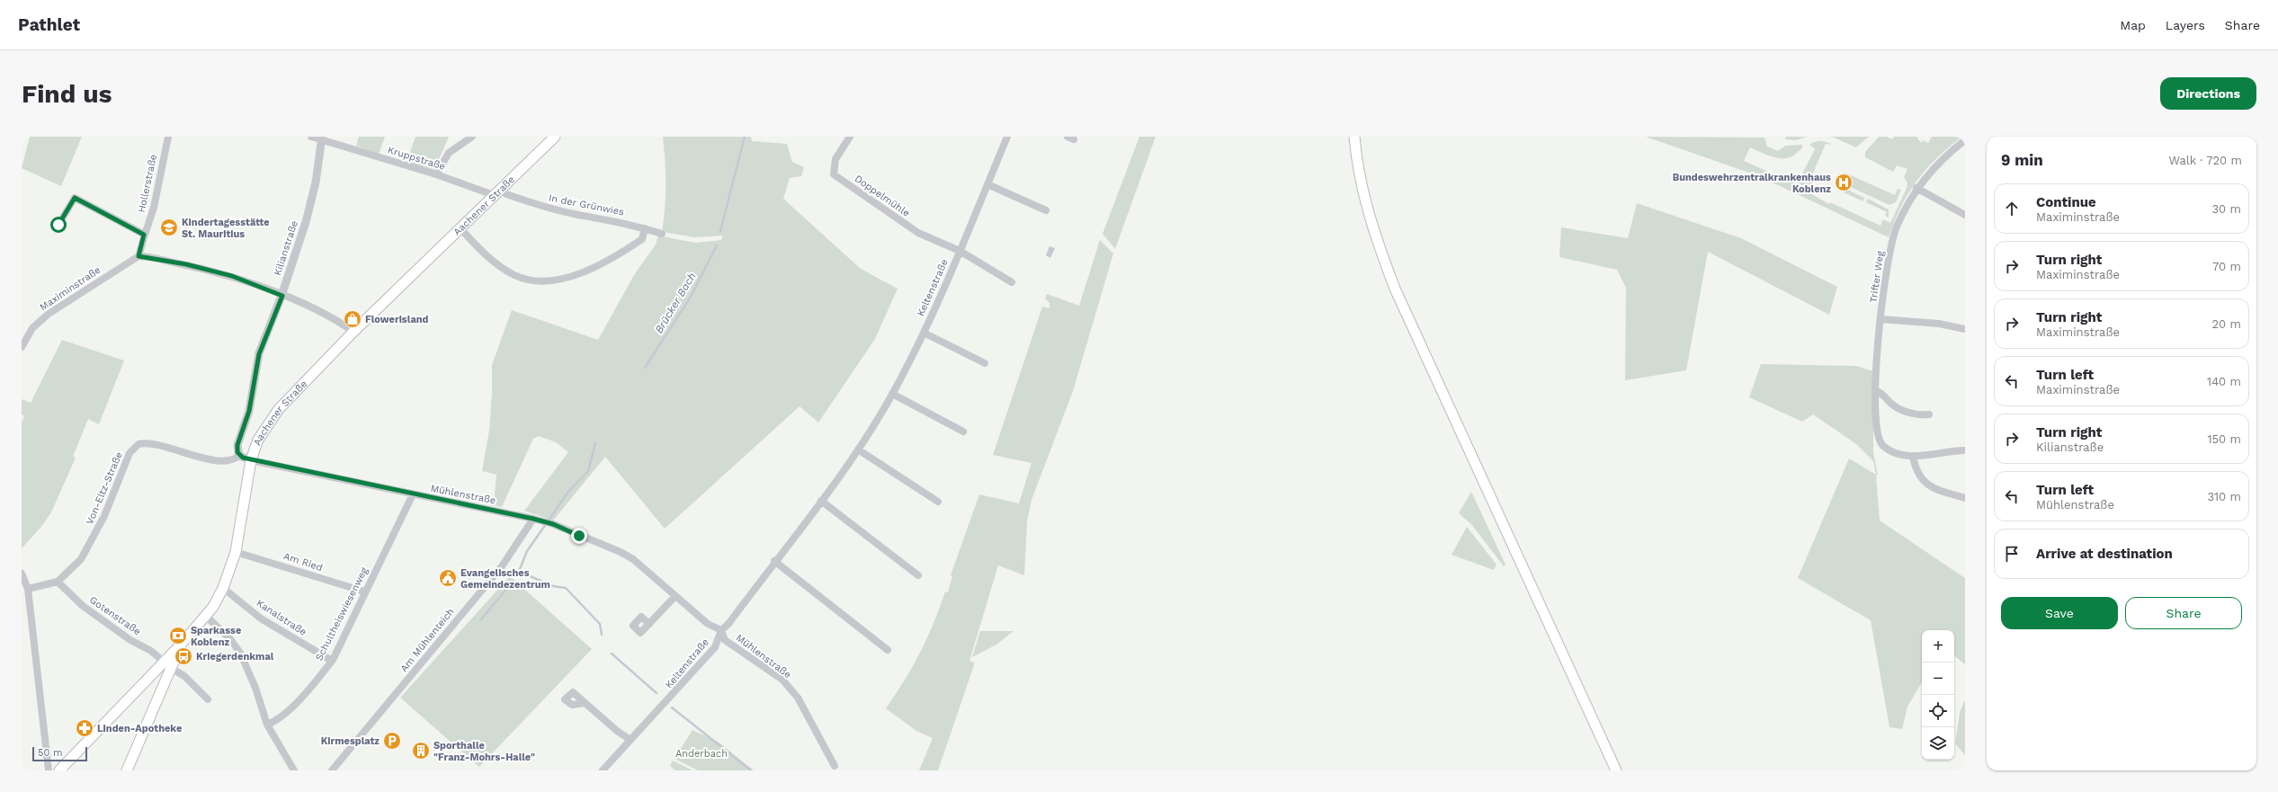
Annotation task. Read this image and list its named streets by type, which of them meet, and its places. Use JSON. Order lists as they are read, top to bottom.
{
  "streets": {
    "main road": ["Aachener Straße"],
    "street": [
      "Kruppstraße",
      "Hollerstraße",
      "Doppelmühle",
      "In der Grünwies",
      "Kilianstraße",
      "Trifter Weg",
      "Keltenstraße",
      "Maximinstraße",
      "Von-Eltz-Straße",
      "Mühlenstraße",
      "Am Ried",
      "Schultheiswiesenweg",
      "Gotenstraße",
      "Kanalstraße",
      "Am Mühlenteich"
    ]
  },
  "crossings": [
    ["Kruppstraße", "Aachener Straße"],
    ["Kruppstraße", "Kilianstraße"],
    ["Doppelmühle", "Keltenstraße"],
    ["Aachener Straße", "Mühlenstraße"],
    ["Aachener Straße", "Am Ried"],
    ["Aachener Straße", "Gotenstraße"],
    ["Aachener Straße", "Kanalstraße"],
    ["Kilianstraße", "Von-Eltz-Straße"],
    ["Keltenstraße", "Mühlenstraße"],
    ["Von-Eltz-Straße", "Gotenstraße"],
    ["Mühlenstraße", "Schultheiswiesenweg"],
    ["Mühlenstraße", "Am Mühlenteich"],
    ["Am Ried", "Schultheiswiesenweg"],
    ["Schultheiswiesenweg", "Kanalstraße"]
  ],
  "water": ["Brücker Bach"],
  "parks": ["Anderbach"],
  "places": {
    "hospital": ["Bundeswehrzentralkrankenhaus Koblenz"],
    "school or university": ["Kindertagesstätte St. Mauritius"],
    "shop": ["Flowerisland"],
    "public building": ["Evangelisches Gemeindezentrum"],
    "bank": ["Sparkasse Koblenz"],
    "bus stop": ["Kriegerdenkmal"],
    "pharmacy": ["Linden-Apotheke"],
    "parking": ["Kirmesplatz"],
    "building": ["Sporthalle \"Franz-Mohrs-Halle\""]
  },
  "scale_bar": "50 m",
  "page": {
    "header": "Pathlet",
    "nav": ["Map", "Layers", "Share"],
    "buttons": [
      "Directions",
      ["Save", "Share"]
    ],
    "title": "Find us",
    "heading": ["9 min", "Walk · 720 m"],
    "list": [
      ["Continue", "Maximinstraße", "30 m"],
      ["Turn right", "Maximinstraße", "70 m"],
      ["Turn right", "Maximinstraße", "20 m"],
      ["Turn left", "Maximinstraße", "140 m"],
      ["Turn right", "Kilianstraße", "150 m"],
      ["Turn left", "Mühlenstraße", "310 m"],
      "Arrive at destination"
    ],
    "map_buttons": ["+", "−"],
    "scale": "50 m"
  }
}
